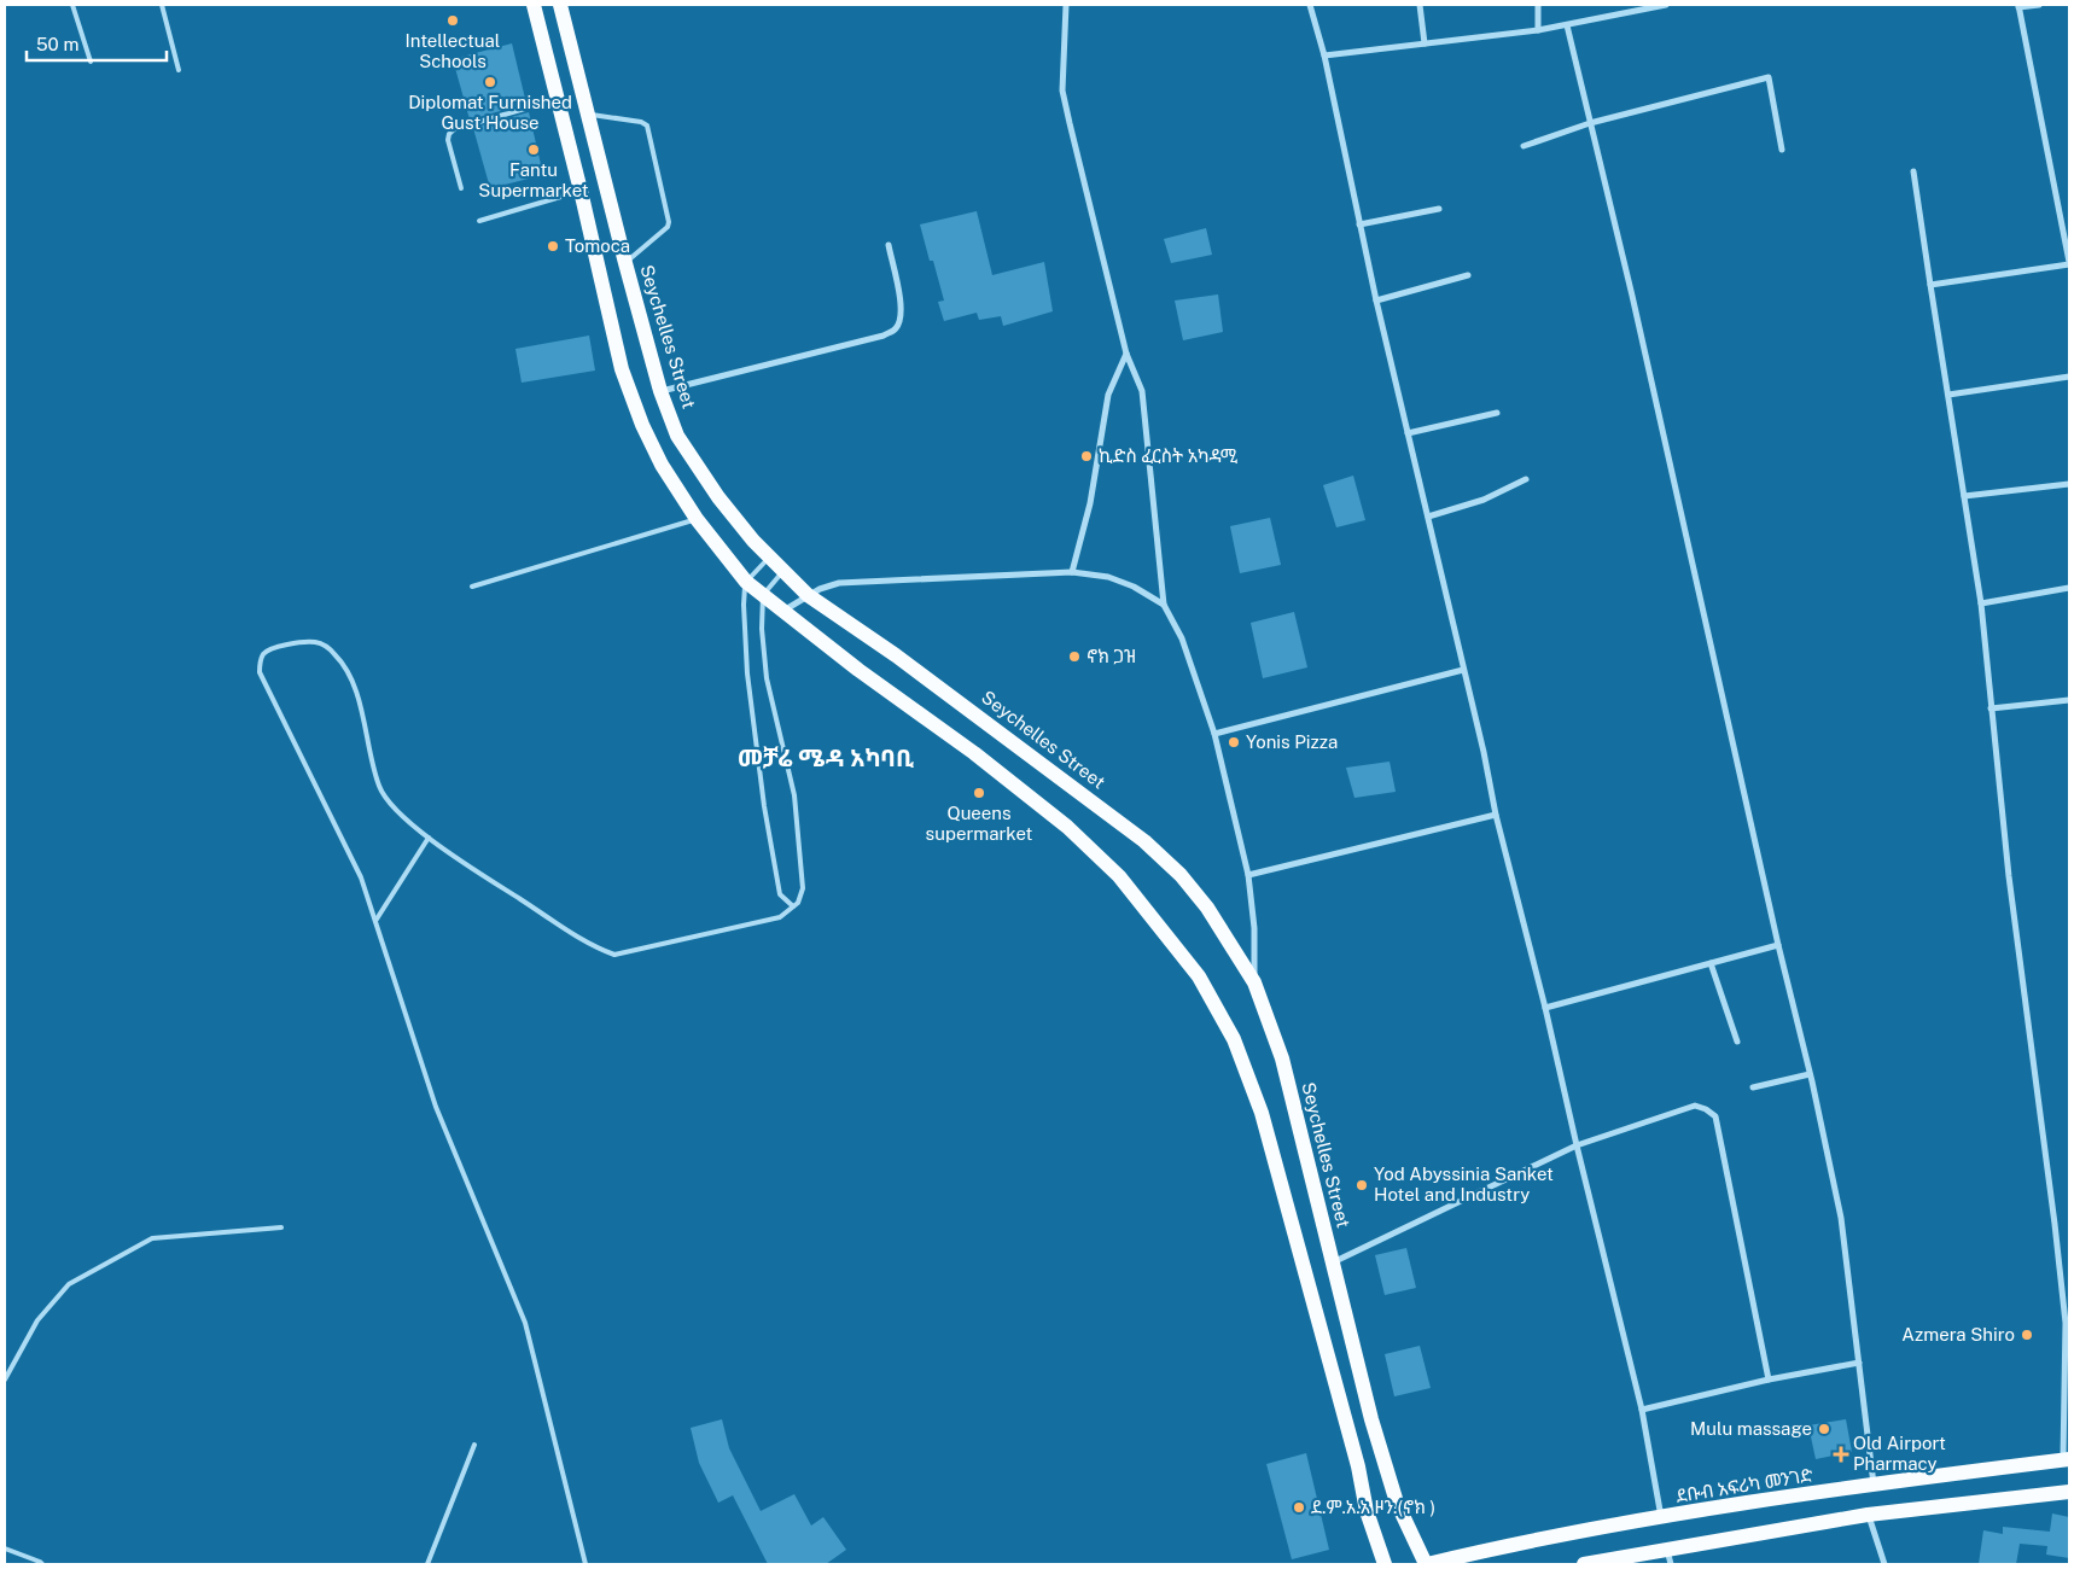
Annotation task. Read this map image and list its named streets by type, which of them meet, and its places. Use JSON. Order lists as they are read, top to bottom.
{
  "streets": {
    "main road": ["Seychelles Street", "ደቡብ አፍሪካ መንገድ"]
  },
  "crossings": [
    ["Seychelles Street", "ደቡብ አፍሪካ መንገድ"]
  ],
  "districts": ["መቻሬ ሜዳ አካባቢ"],
  "places": {
    "other": [
      "Intellectual Schools",
      "Diplomat Furnished Gust House",
      "Fantu Supermarket",
      "Tomoca",
      "ኪድስ ፈርስት አካዳሚ",
      "ኖክ ጋዝ",
      "Yonis Pizza",
      "Queens supermarket",
      "Yod Abyssinia Sanket Hotel and Industry",
      "Azmera Shiro",
      "Mulu massage",
      "ደ.ም.አ.አ ዞን.(ኖክ )"
    ],
    "health": ["Old Airport Pharmacy"]
  },
  "scale_bar": "50 m"
}
